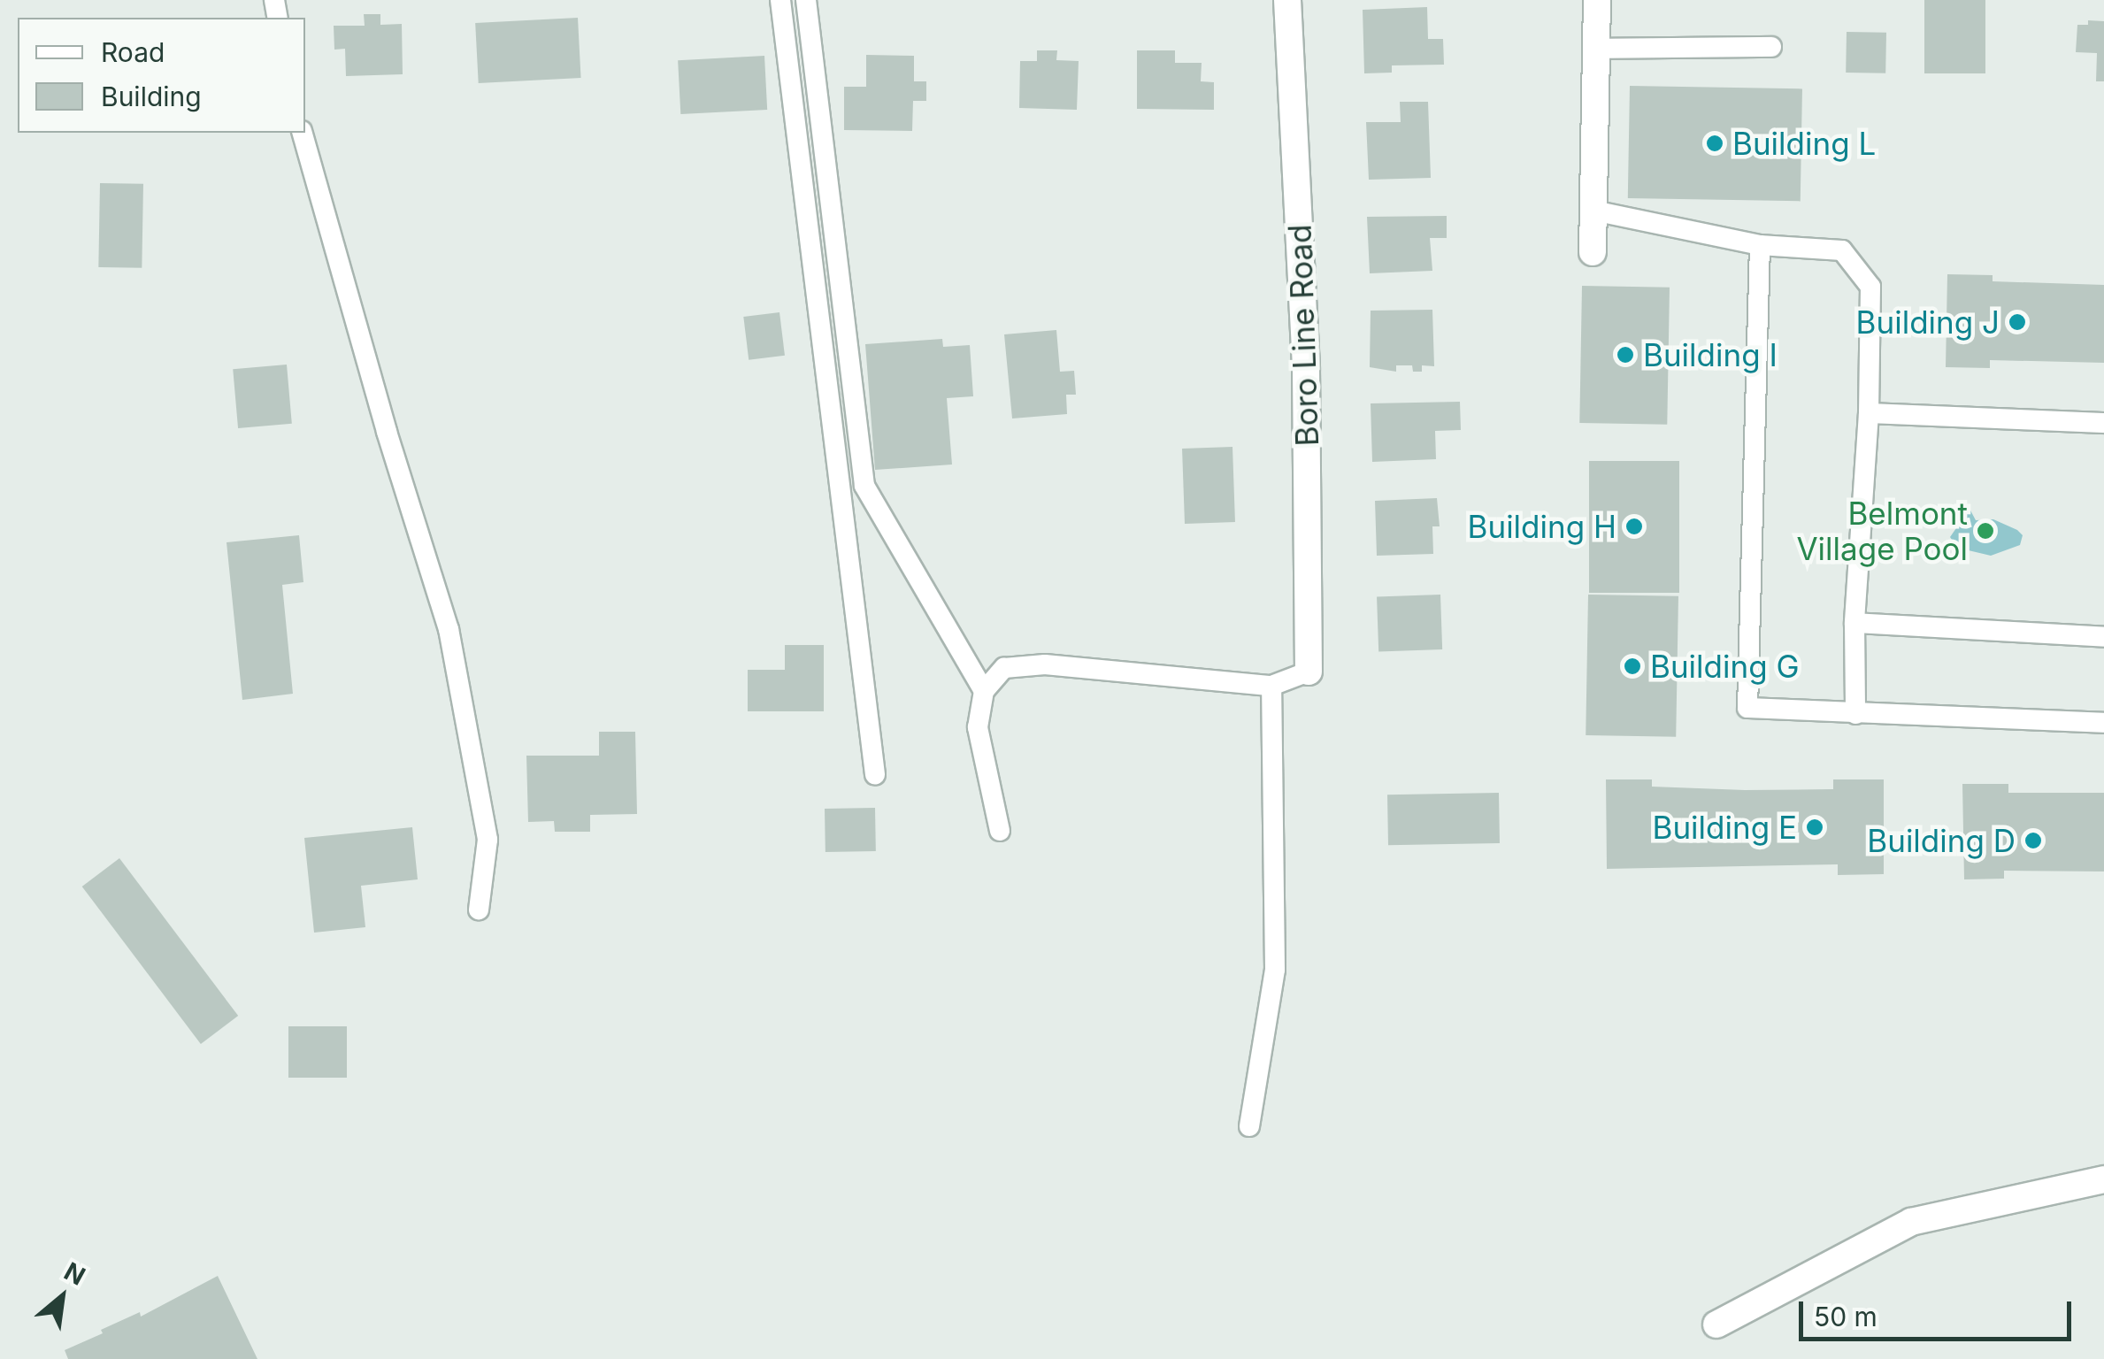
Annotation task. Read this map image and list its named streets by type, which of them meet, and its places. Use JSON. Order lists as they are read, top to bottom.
{
  "streets": {
    "street": ["Boro Line Road"]
  },
  "places": [
    "Building L",
    "Building J",
    "Building I",
    "Building H",
    "Belmont Village Pool",
    "Building G",
    "Building E",
    "Building D"
  ],
  "legend": ["Road", "Building"],
  "scale_bar": "50 m",
  "north": "top right"
}
